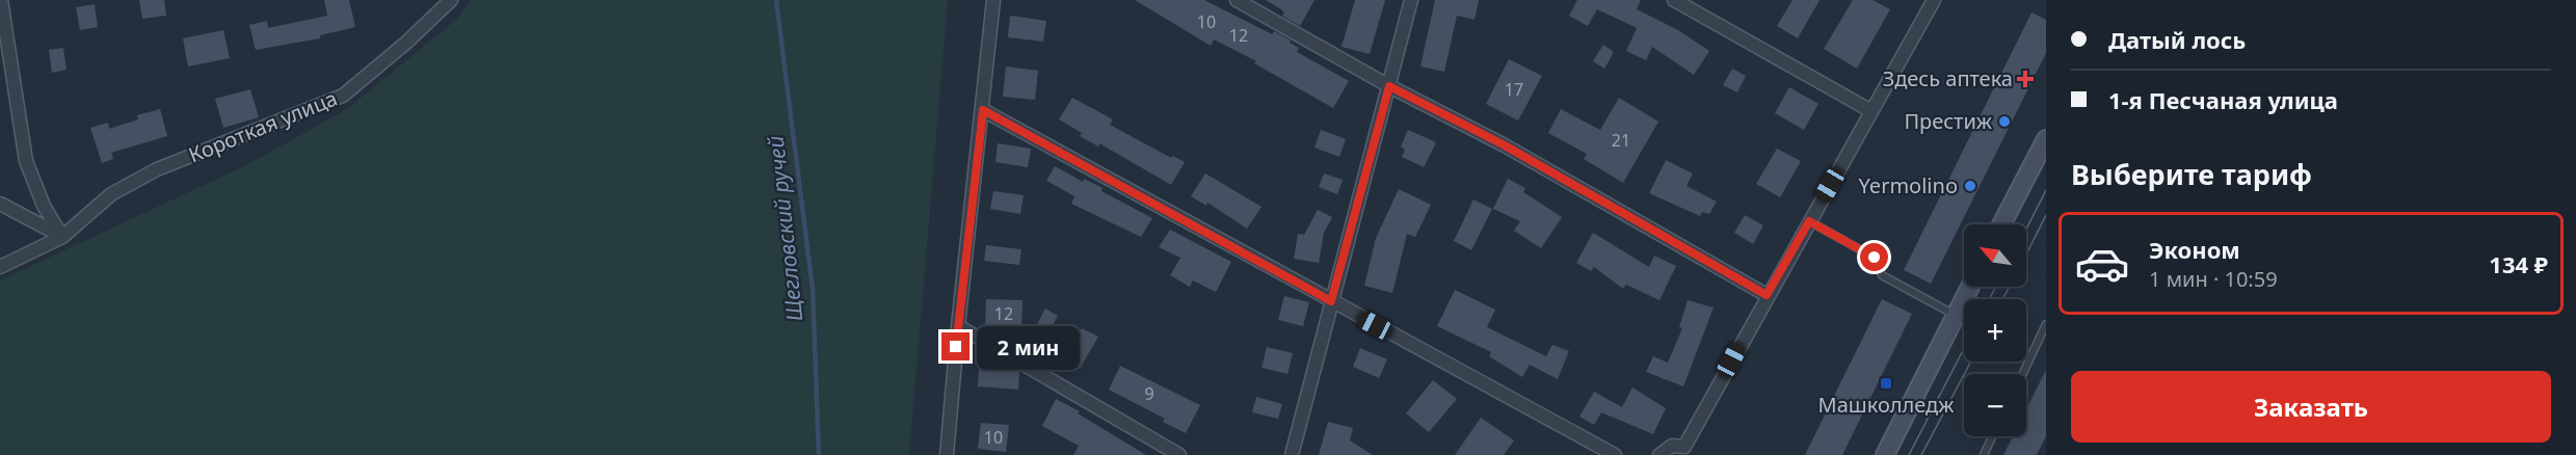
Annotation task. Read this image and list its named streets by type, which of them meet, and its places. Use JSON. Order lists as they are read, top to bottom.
{
  "streets": {
    "street": ["Короткая улица"]
  },
  "water": ["Щегловский ручей"],
  "places": {
    "health": ["Здесь аптека"],
    "other": ["Престиж", "Yermolino"],
    "transit": ["Машколледж"]
  },
  "house_numbers": [
    "10",
    "12",
    "17",
    "21",
    "12",
    "9",
    "10"
  ],
  "north": "top left",
  "page": {
    "banner": ["Датый лось", "1-я Песчаная улица"],
    "heading": "Выберите тариф",
    "list": [
      {
        "name": "Эконом",
        "note": "1 мин · 10:59",
        "value": "134 ₽"
      }
    ],
    "map_buttons": ["+", "−"],
    "bubble": "2 мин",
    "buttons": "Заказать"
  }
}
